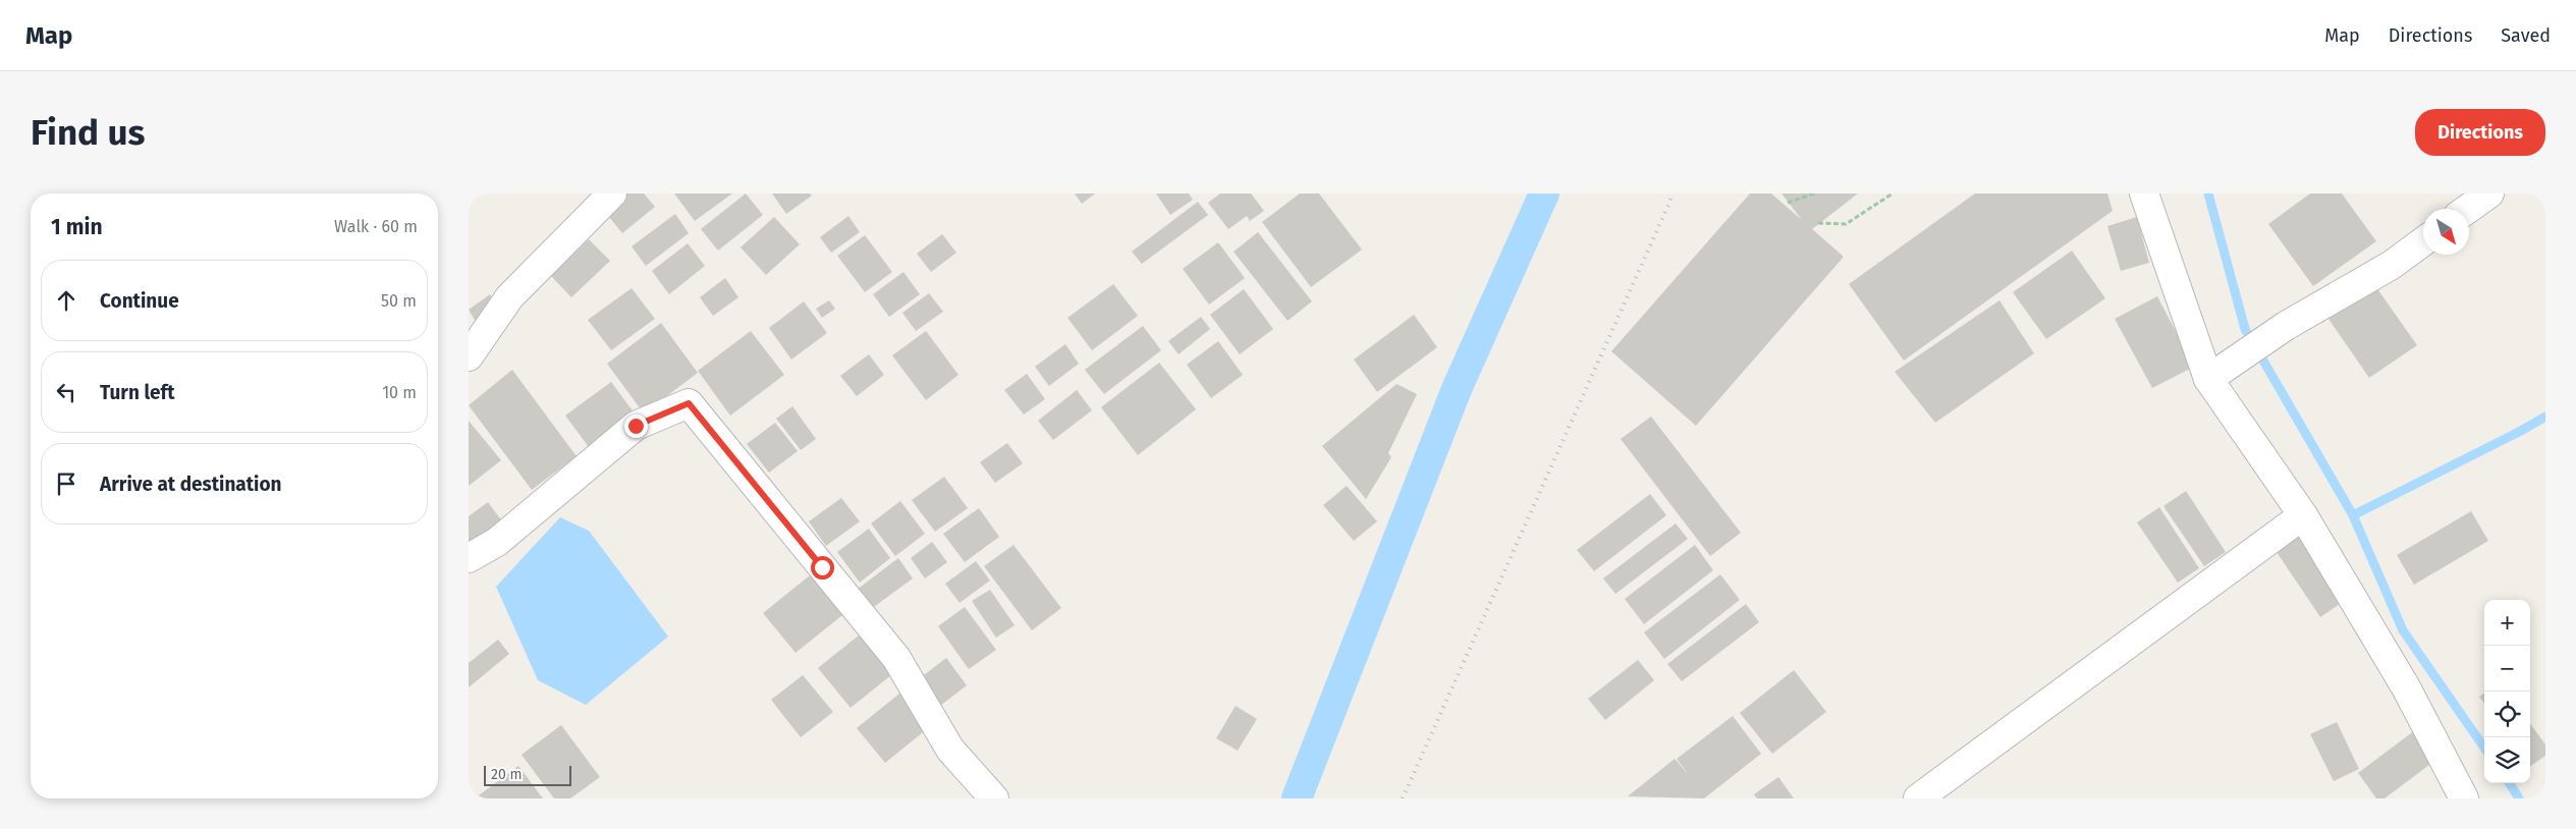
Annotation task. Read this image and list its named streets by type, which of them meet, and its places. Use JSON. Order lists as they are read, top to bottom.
{
  "scale_bar": "20 m",
  "north": "bottom right",
  "page": {
    "header": "Map",
    "nav": ["Map", "Directions", "Saved"],
    "buttons": "Directions",
    "title": "Find us",
    "heading": ["1 min", "Walk · 60 m"],
    "list": [
      ["Continue", "50 m"],
      ["Turn left", "10 m"],
      "Arrive at destination"
    ],
    "map_buttons": ["+", "−"],
    "scale": "20 m"
  }
}
